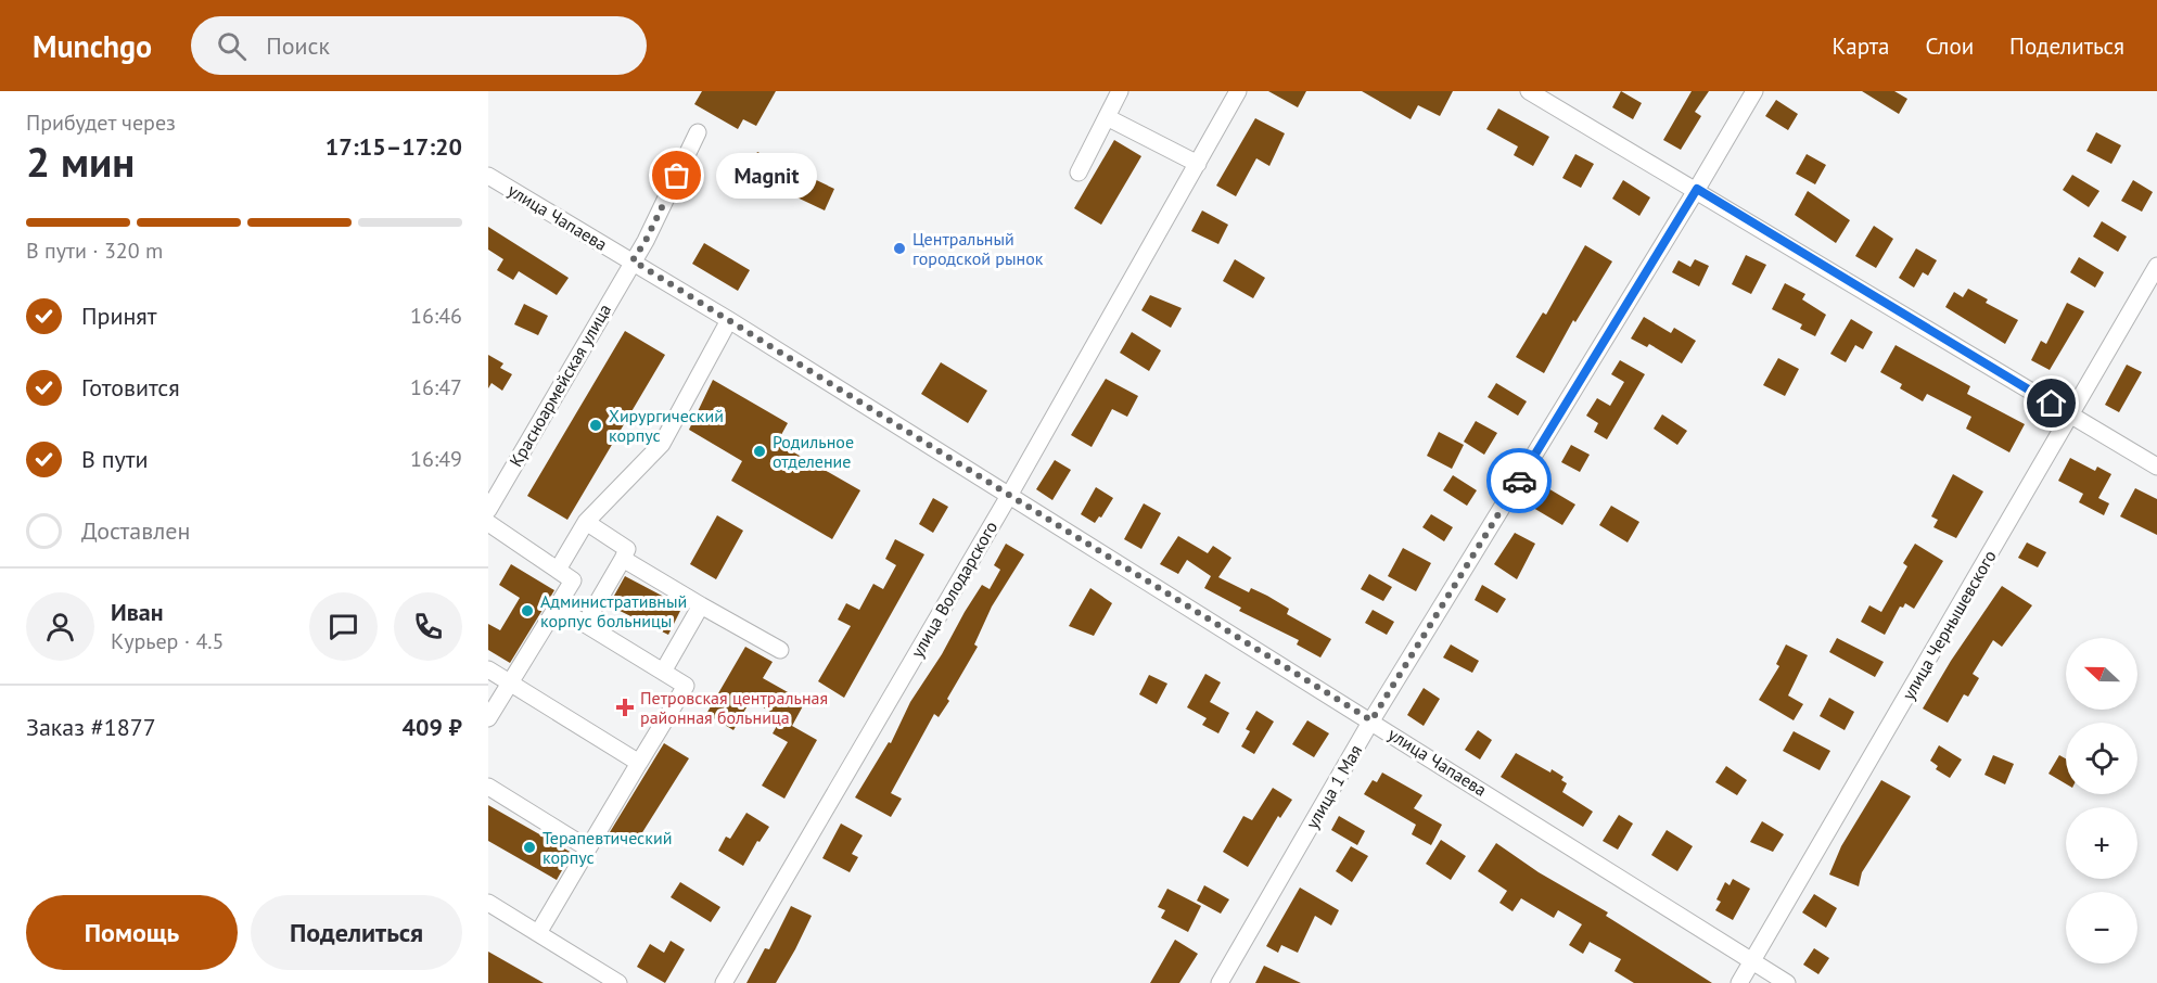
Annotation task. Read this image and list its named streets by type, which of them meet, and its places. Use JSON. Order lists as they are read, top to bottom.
{
  "streets": {
    "street": [
      "улица Чапаева",
      "Красноармейская улица",
      "улица Володарского",
      "улица Чернышевского",
      "улица 1 Мая"
    ]
  },
  "crossings": [
    ["улица Чапаева", "Красноармейская улица"],
    ["улица Чапаева", "улица Володарского"],
    ["улица Чапаева", "улица Чернышевского"],
    ["улица Чапаева", "улица 1 Мая"]
  ],
  "places": {
    "other": [
      "Magnit",
      "Центральный городской рынок",
      "Хирургический корпус",
      "Родильное отделение",
      "Административный корпус больницы",
      "Терапевтический корпус"
    ],
    "health": ["Петровская центральная районная больница"]
  },
  "north": "left",
  "page": {
    "header": "Munchgo",
    "search": "Поиск",
    "nav": ["Карта", "Слои", "Поделиться"],
    "heading": ["2 мин", "Прибудет через", "17:15–17:20"],
    "panel": [
      "Иван",
      "Курьер · 4.5",
      "Заказ #1877",
      "409 ₽"
    ],
    "bubble": "Magnit",
    "bar": "В пути · 320 m",
    "list": [
      ["Принят", "16:46"],
      ["Готовится", "16:47"],
      ["В пути", "16:49"],
      "Доставлен"
    ],
    "map_buttons": ["+", "−"],
    "buttons": ["Помощь", "Поделиться"]
  }
}
